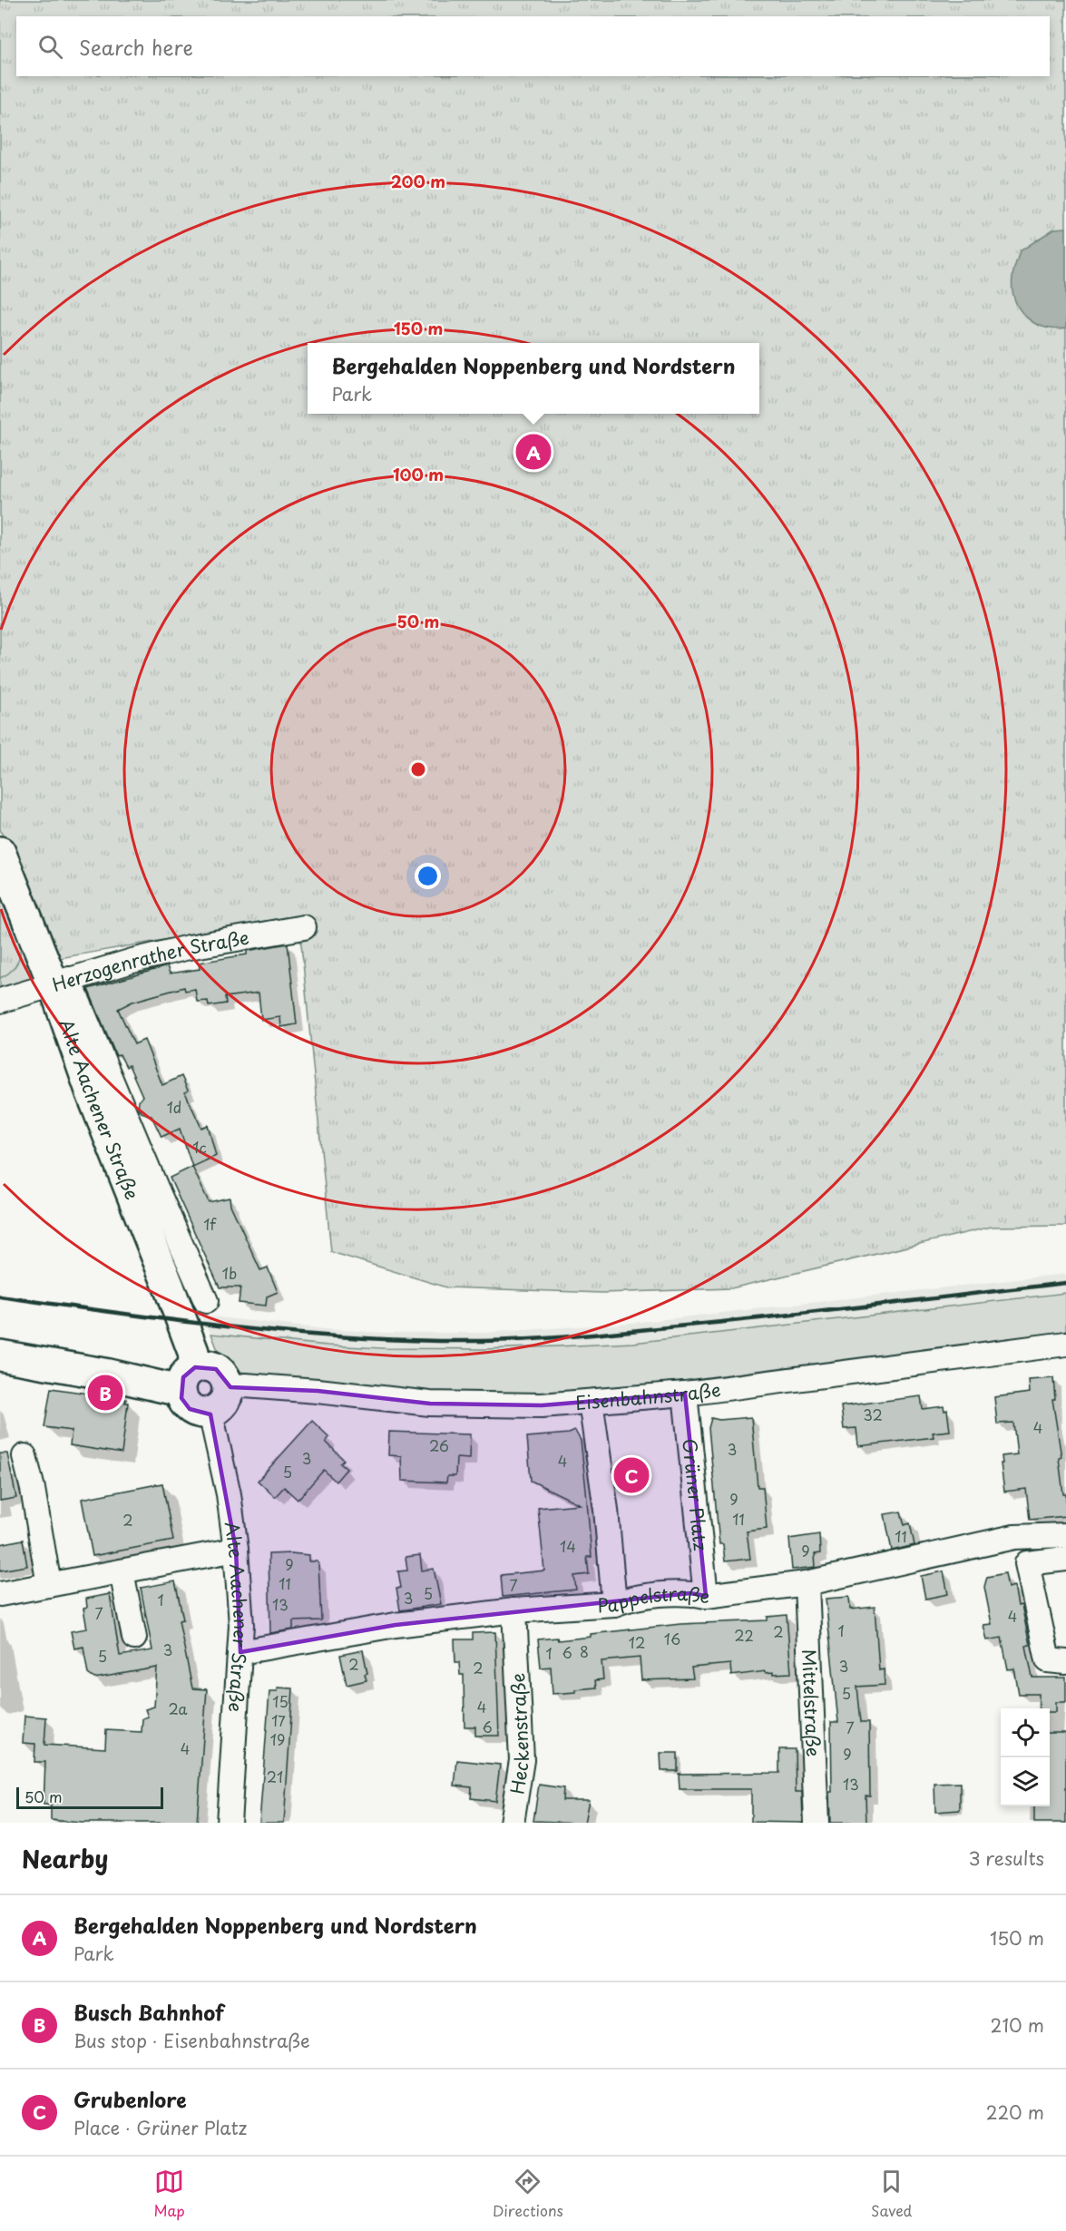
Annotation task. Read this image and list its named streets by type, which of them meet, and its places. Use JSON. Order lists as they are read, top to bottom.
{
  "streets": {
    "street": [
      "Herzogenrather Straße",
      "Alte Aachener Straße",
      "Eisenbahnstraße",
      "Grüner Platz",
      "Pappelstraße",
      "Mittelstraße",
      "Heckenstraße"
    ]
  },
  "crossings": [
    ["Herzogenrather Straße", "Alte Aachener Straße"],
    ["Alte Aachener Straße", "Eisenbahnstraße"],
    ["Alte Aachener Straße", "Pappelstraße"],
    ["Eisenbahnstraße", "Grüner Platz"],
    ["Grüner Platz", "Pappelstraße"],
    ["Pappelstraße", "Mittelstraße"],
    ["Pappelstraße", "Heckenstraße"]
  ],
  "house_numbers": [
    "1d",
    "1c",
    "1f",
    "1b",
    "32",
    "4",
    "26",
    "3",
    "3",
    "4",
    "5",
    "9",
    "11",
    "2",
    "11",
    "14",
    "9",
    "9",
    "11",
    "7",
    "5",
    "3",
    "1",
    "13",
    "7",
    "4",
    "1",
    "2",
    "22",
    "16",
    "12",
    "3",
    "8",
    "6",
    "1",
    "5",
    "2",
    "3",
    "2",
    "5",
    "15",
    "4",
    "2a",
    "17",
    "6",
    "7",
    "19",
    "4",
    "9",
    "21",
    "13"
  ],
  "scale_bar": "50 m",
  "page": {
    "search": "Search here",
    "popup": ["Bergehalden Noppenberg und Nordstern", "Park"],
    "pins": ["A", "B", "C"],
    "scale": "50 m",
    "heading": ["Nearby", "3 results"],
    "list": [
      {
        "mark": "A",
        "name": "Bergehalden Noppenberg und Nordstern",
        "note": "Park",
        "value": "150 m"
      },
      {
        "mark": "B",
        "name": "Busch Bahnhof",
        "note": "Bus stop · Eisenbahnstraße",
        "value": "210 m"
      },
      {
        "mark": "C",
        "name": "Grubenlore",
        "note": "Place · Grüner Platz",
        "value": "220 m"
      }
    ],
    "nav": ["Map", "Directions", "Saved"]
  },
  "rings": [
    "200 m",
    "150 m",
    "100 m",
    "50 m"
  ]
}
